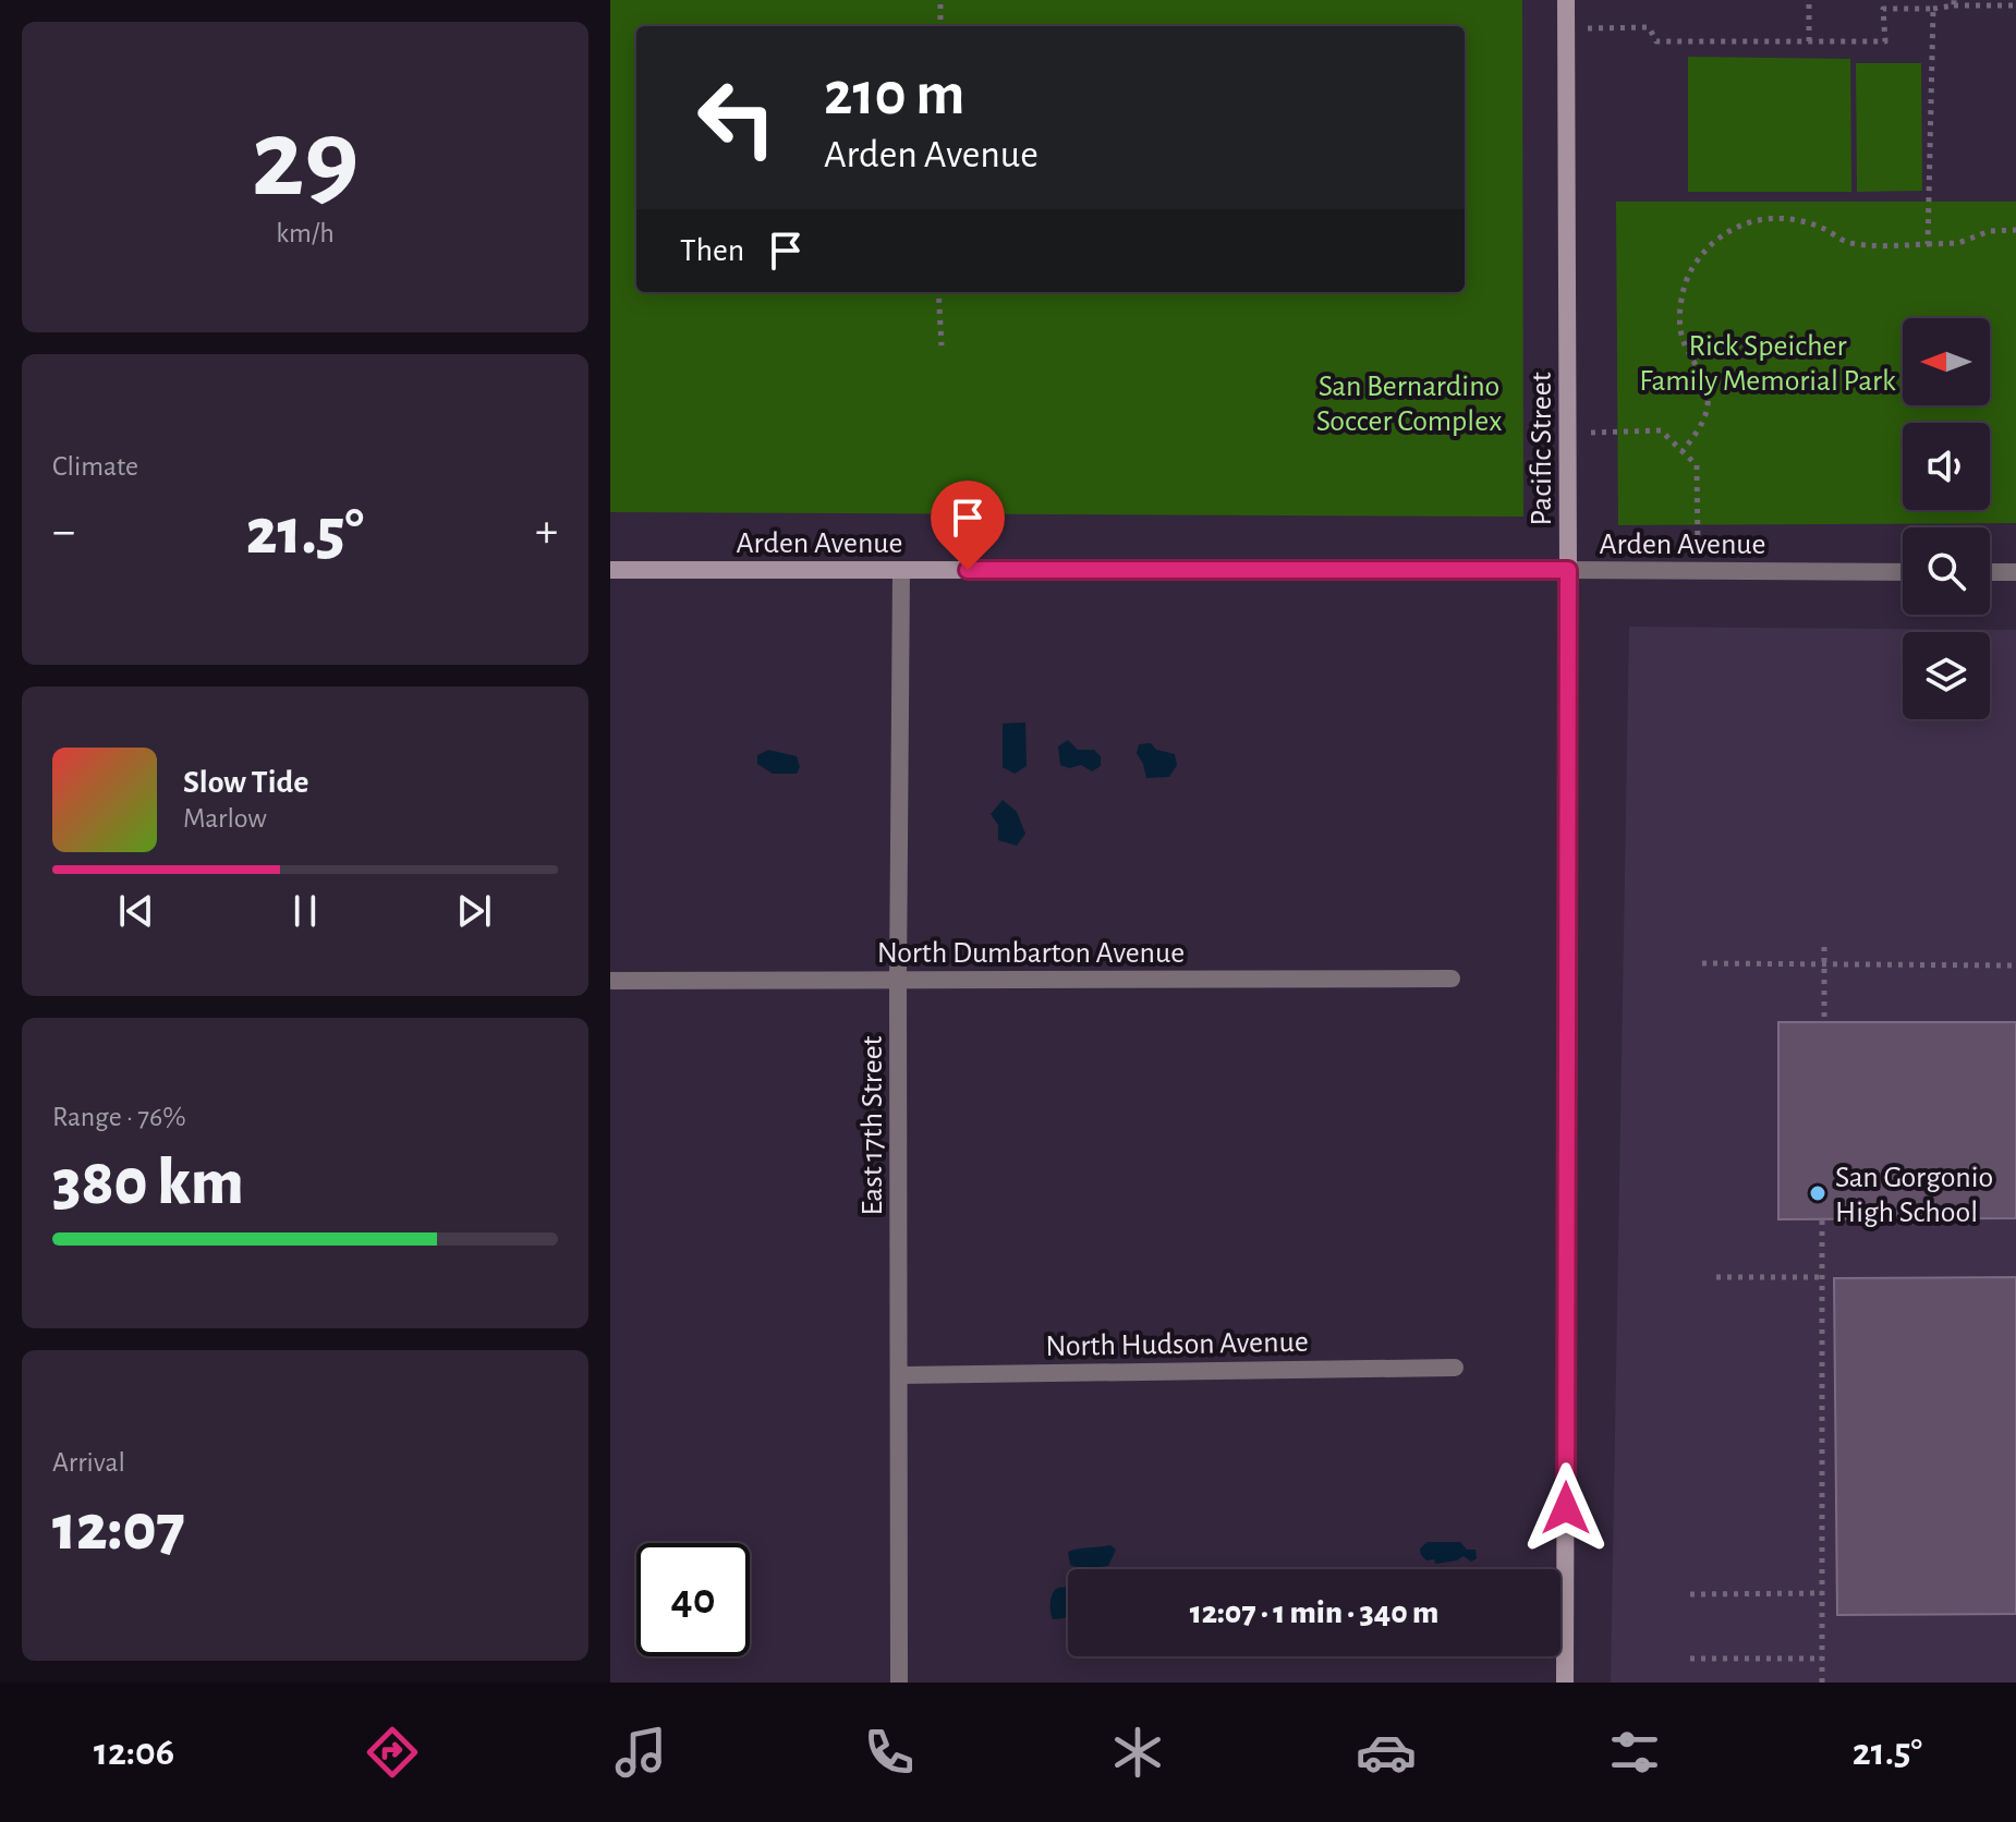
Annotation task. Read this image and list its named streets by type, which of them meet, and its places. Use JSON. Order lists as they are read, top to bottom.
{
  "streets": {
    "street": [
      "Pacific Street",
      "Arden Avenue",
      "North Dumbarton Avenue",
      "East 17th Street",
      "North Hudson Avenue"
    ]
  },
  "crossings": [
    ["Pacific Street", "Arden Avenue"],
    ["Arden Avenue", "East 17th Street"],
    ["North Dumbarton Avenue", "East 17th Street"],
    ["East 17th Street", "North Hudson Avenue"]
  ],
  "parks": ["Rick Speicher Family Memorial Park", "San Bernardino Soccer Complex"],
  "places": ["San Gorgonio High School"],
  "north": "left",
  "page": {
    "tile": [
      ["29", "km/h"],
      "Climate",
      ["Range · 76%", "380 km"],
      ["Arrival", "12:07"]
    ],
    "turn": ["210 m", "Arden Avenue"],
    "then": "Then",
    "heat": ["−", "21.5°", "+"],
    "song": ["Slow Tide", "Marlow"],
    "limit": "40",
    "trip": "12:07 · 1 min · 340 m",
    "tabs": ["12:06", "21.5°"]
  }
}
